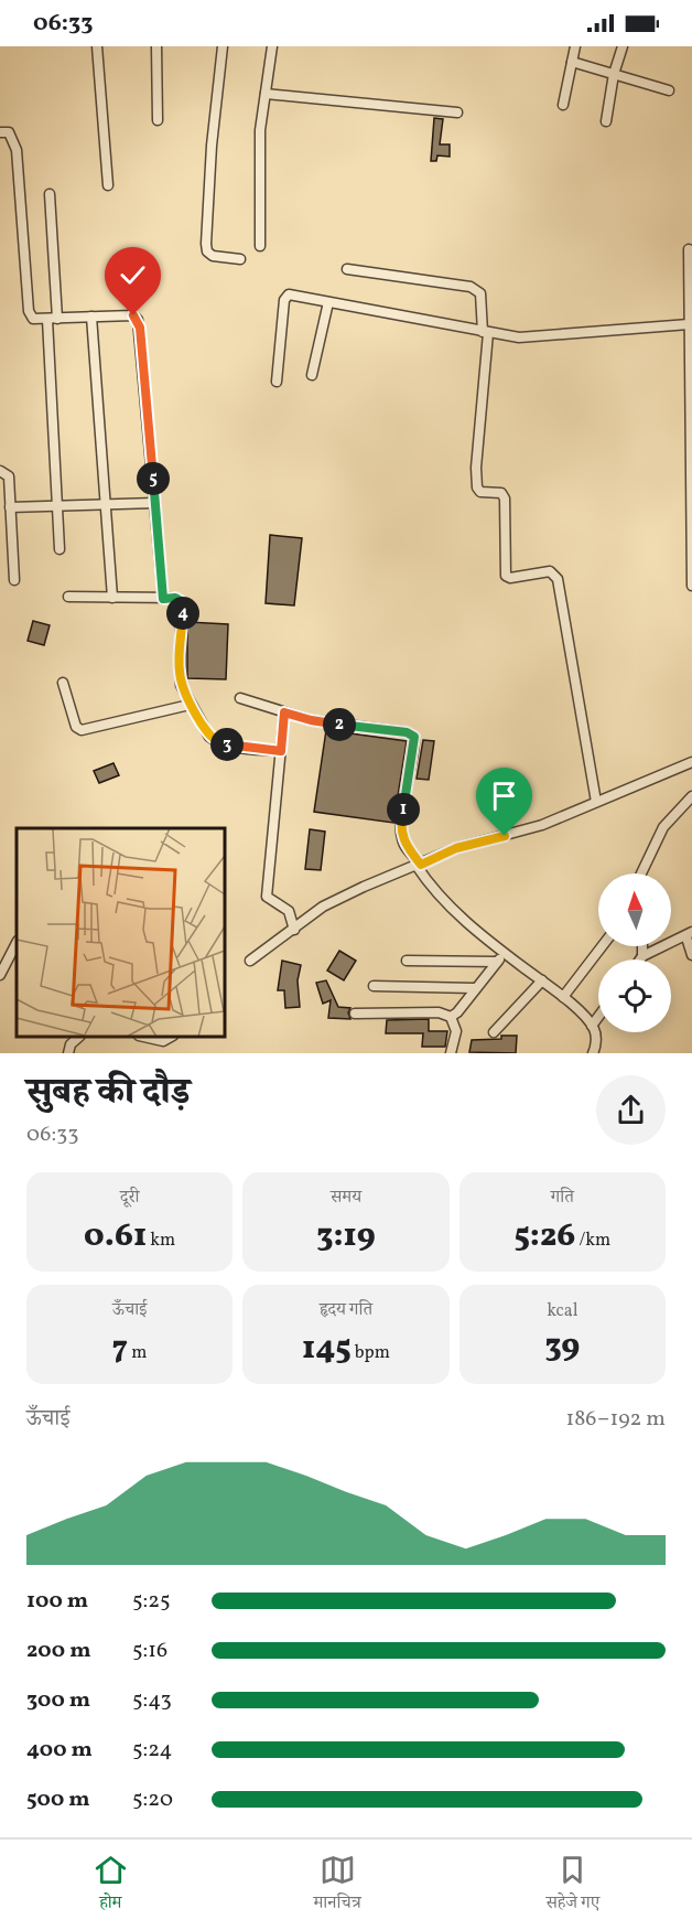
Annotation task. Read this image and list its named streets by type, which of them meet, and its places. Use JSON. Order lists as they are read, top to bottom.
{
  "north": "top",
  "page": {
    "status": "06:33",
    "pins": [
      "5",
      "4",
      "2",
      "3",
      "1"
    ],
    "heading": ["सुबह की दौड़", "06:33"],
    "stats": [
      ["दूरी", "0.61 km"],
      ["समय", "3:19"],
      ["गति", "5:26 /km"],
      ["ऊँचाई", "7 m"],
      ["हृदय गति", "145 bpm"],
      ["kcal", "39"]
    ],
    "chart": ["ऊँचाई", "186–192 m"],
    "list": [
      {
        "name": "100 m",
        "note": "5:25"
      },
      {
        "name": "200 m",
        "note": "5:16"
      },
      {
        "name": "300 m",
        "note": "5:43"
      },
      {
        "name": "400 m",
        "note": "5:24"
      },
      {
        "name": "500 m",
        "note": "5:20"
      }
    ],
    "tabs": ["होम", "मानचित्र", "सहेजे गए"]
  }
}
